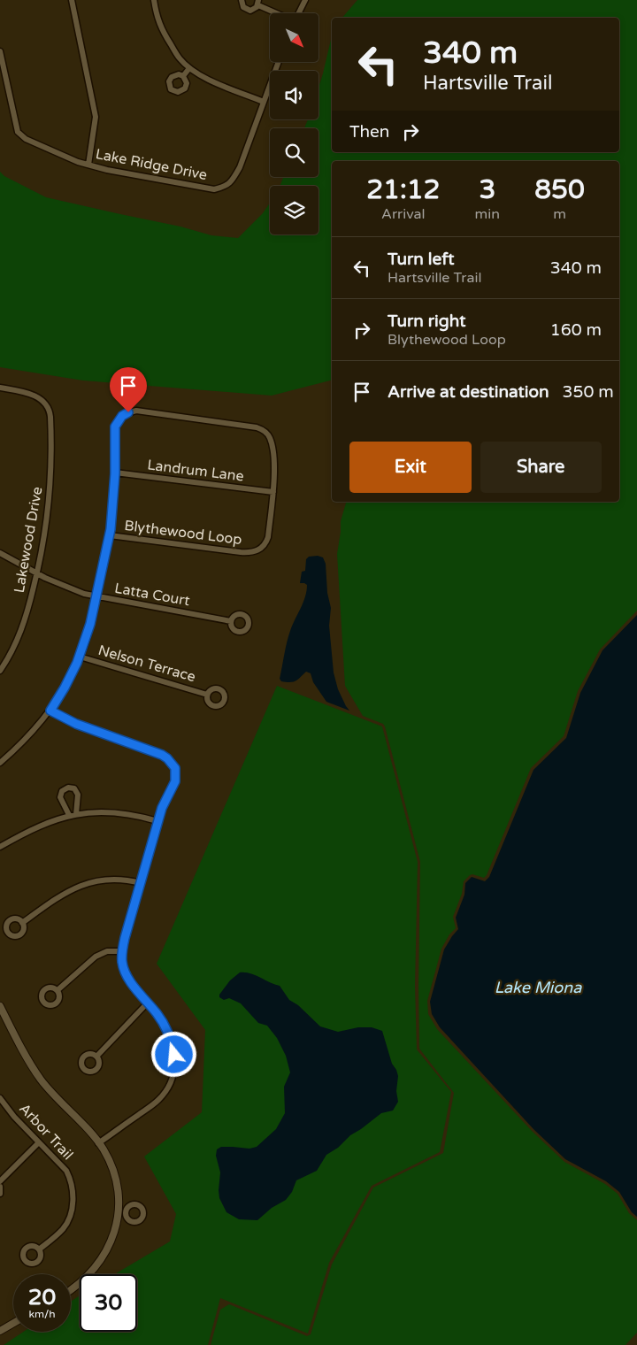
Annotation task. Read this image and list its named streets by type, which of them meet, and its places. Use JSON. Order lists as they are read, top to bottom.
{
  "streets": {
    "street": [
      "Lake Ridge Drive",
      "Landrum Lane",
      "Blythewood Loop",
      "Lakewood Drive",
      "Latta Court",
      "Nelson Terrace",
      "Arbor Trail"
    ]
  },
  "crossings": [
    ["Landrum Lane", "Blythewood Loop"],
    ["Blythewood Loop", "Latta Court"],
    ["Blythewood Loop", "Nelson Terrace"],
    ["Lakewood Drive", "Latta Court"]
  ],
  "water": ["Lake Miona"],
  "north": "bottom right",
  "page": {
    "turn": ["340 m", "Hartsville Trail"],
    "then": "Then",
    "eta": [
      "21:12",
      "Arrival",
      "3",
      "min",
      "850",
      "m"
    ],
    "list": [
      {
        "name": "Turn left",
        "note": "Hartsville Trail",
        "value": "340 m"
      },
      {
        "name": "Turn right",
        "note": "Blythewood Loop",
        "value": "160 m"
      },
      {
        "name": "Arrive at destination",
        "value": "350 m"
      }
    ],
    "buttons": ["Exit", "Share"],
    "speed": "20 km/h",
    "limit": "30"
  }
}
